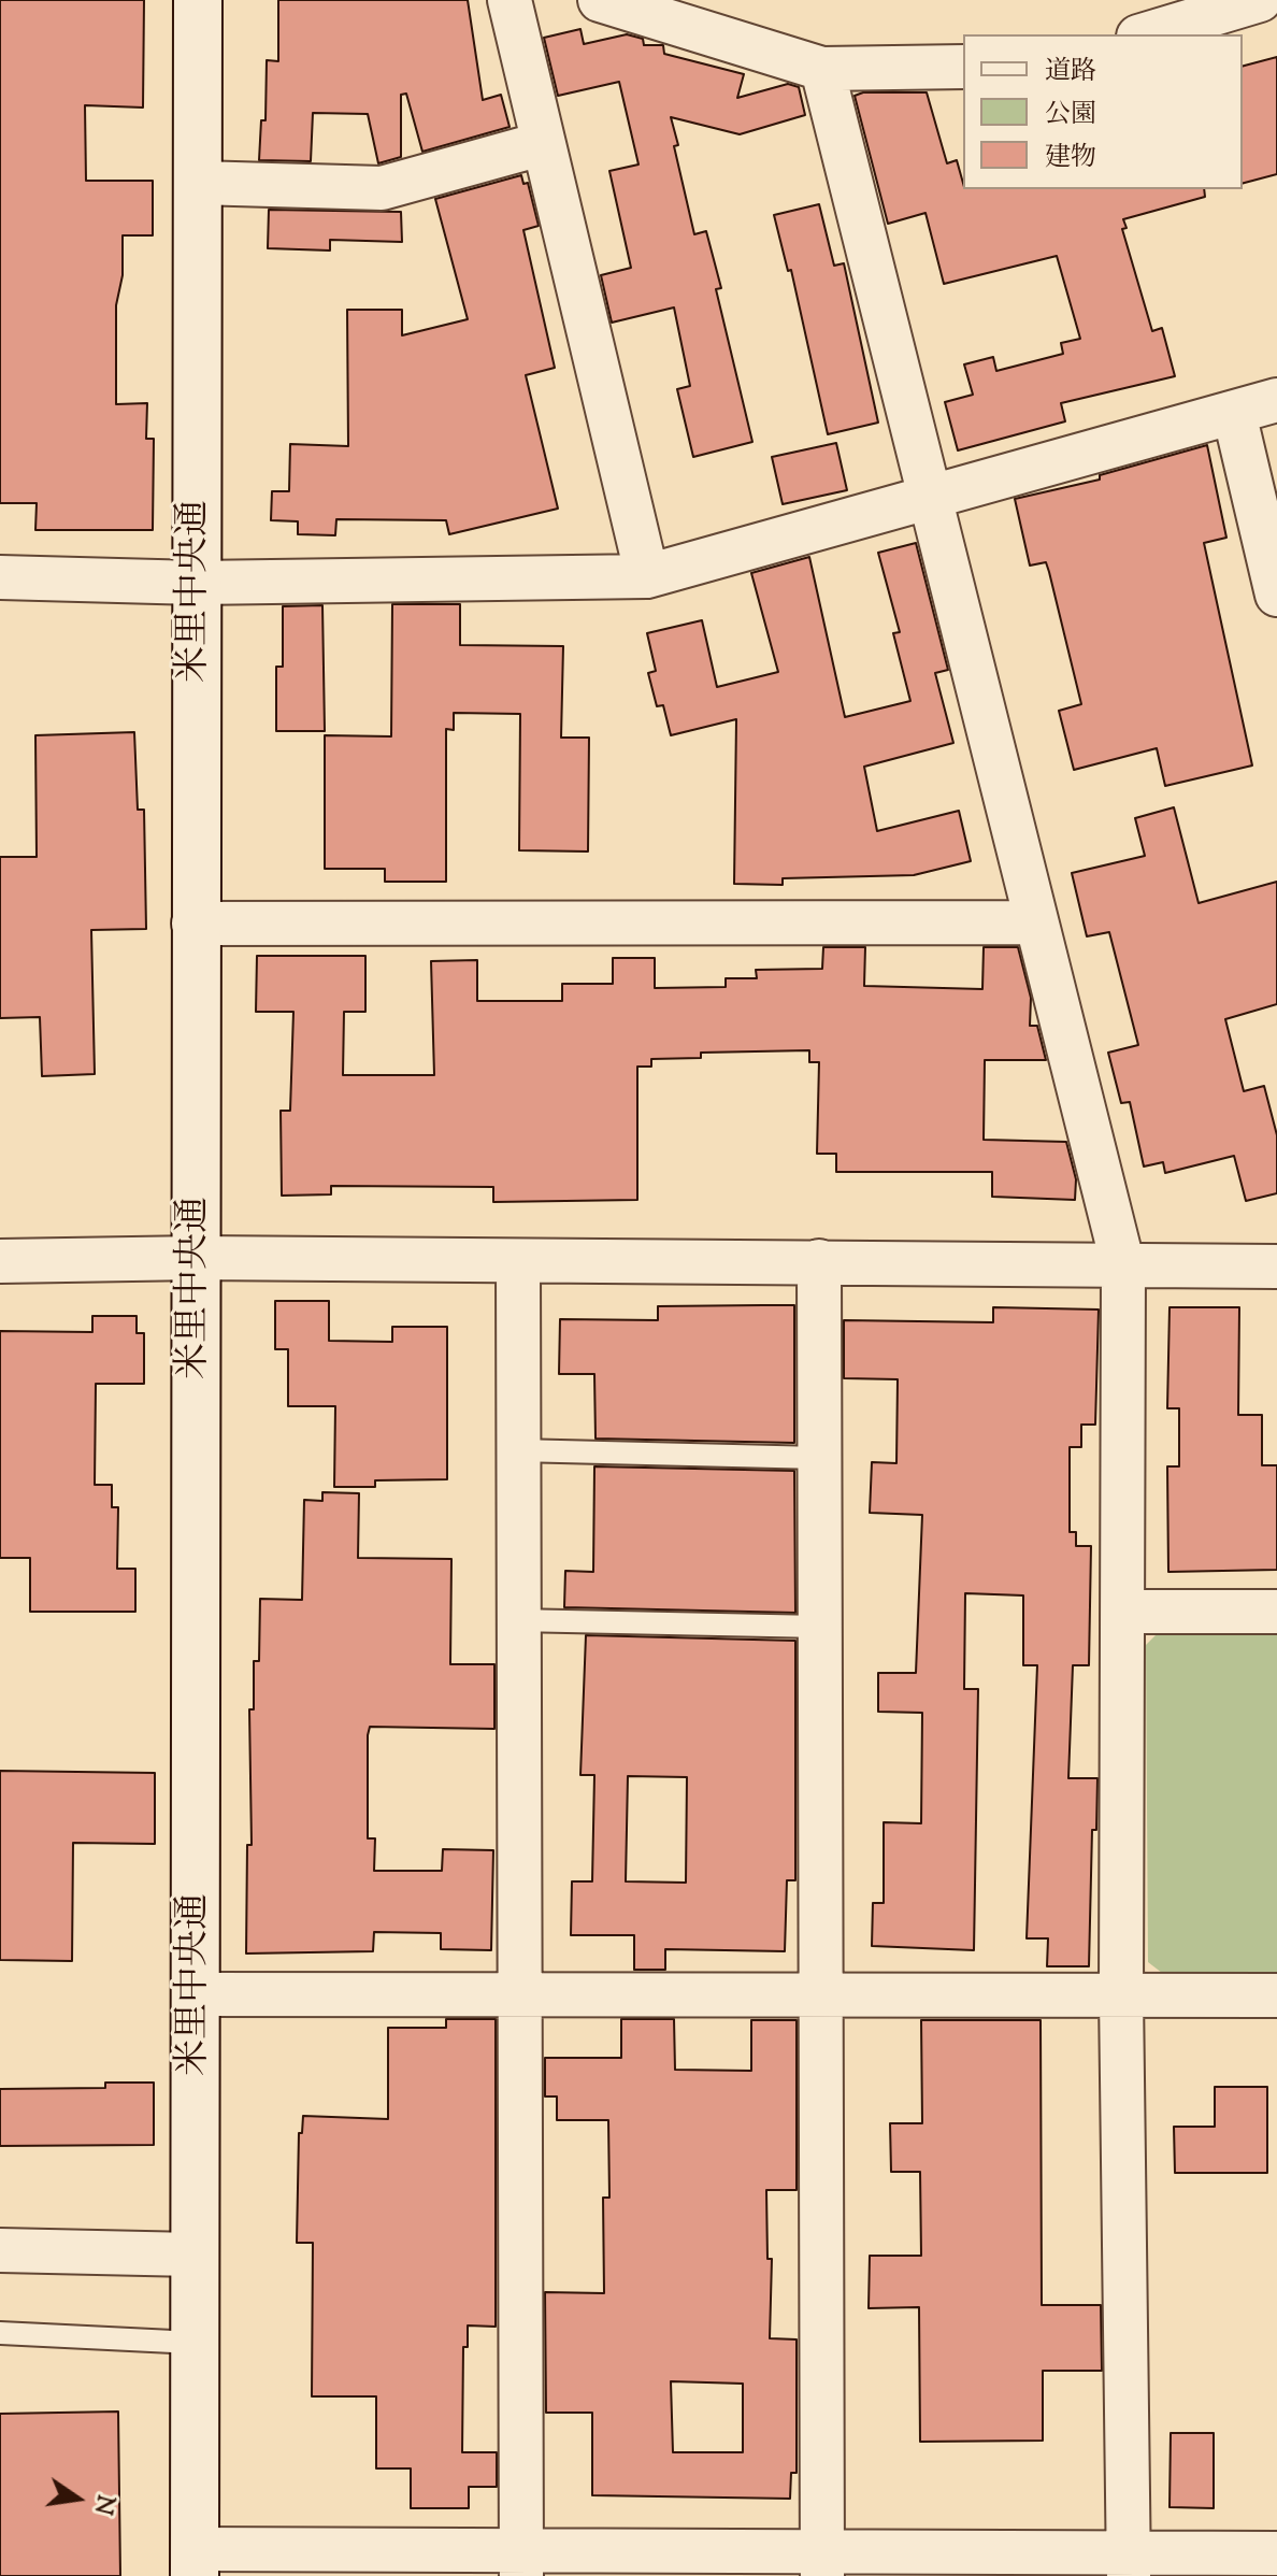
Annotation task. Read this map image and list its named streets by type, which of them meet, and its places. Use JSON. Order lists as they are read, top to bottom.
{
  "streets": {
    "street": ["米里中央通"]
  },
  "legend": ["道路", "公園", "建物"],
  "north": "right"
}
